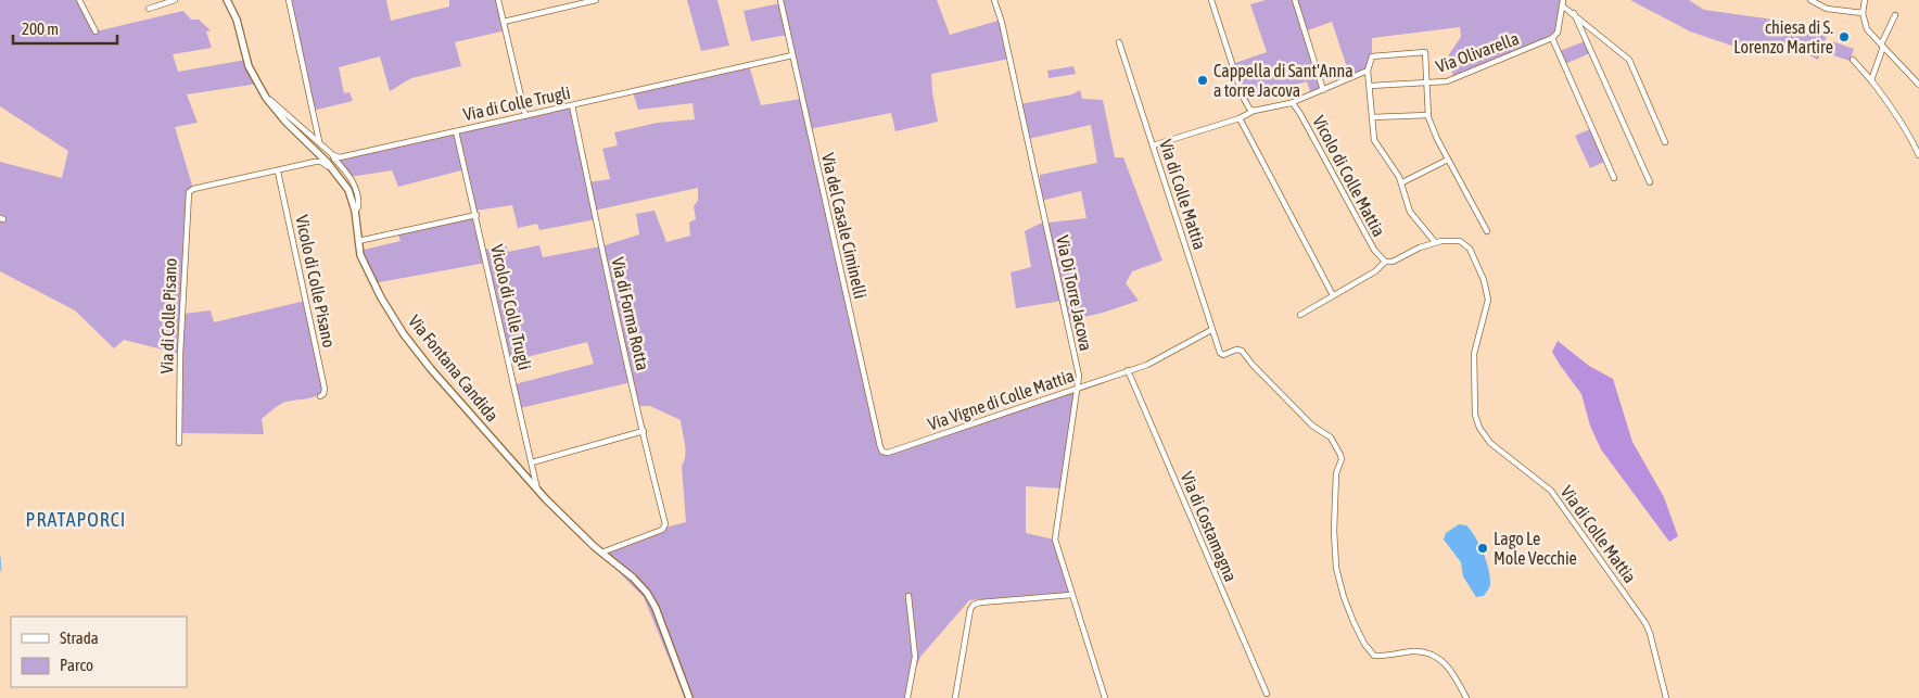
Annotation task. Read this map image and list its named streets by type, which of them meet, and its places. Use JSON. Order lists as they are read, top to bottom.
{
  "streets": {
    "main road": ["Via Fontana Candida"],
    "street": [
      "Via Olivarella",
      "Via di Colle Trugli",
      "Vicolo di Colle Mattia",
      "Via di Colle Mattia",
      "Via del Casale Ciminelli",
      "Vicolo di Colle Pisano",
      "Via Di Torre Jacova",
      "Vicolo di Colle Trugli",
      "Via di Forma Rotta",
      "Via di Colle Pisano",
      "Via Vigne di Colle Mattia",
      "Via di Costamagna"
    ]
  },
  "crossings": [
    ["Via di Colle Trugli", "Via del Casale Ciminelli"],
    ["Via di Colle Trugli", "Vicolo di Colle Trugli"],
    ["Via di Colle Trugli", "Via di Forma Rotta"],
    ["Via di Colle Trugli", "Via Fontana Candida"],
    ["Vicolo di Colle Mattia", "Via di Colle Mattia"],
    ["Via di Colle Mattia", "Via Vigne di Colle Mattia"],
    ["Via del Casale Ciminelli", "Via Vigne di Colle Mattia"],
    ["Vicolo di Colle Pisano", "Via di Colle Pisano"],
    ["Via Di Torre Jacova", "Via Vigne di Colle Mattia"],
    ["Vicolo di Colle Trugli", "Via Fontana Candida"],
    ["Via di Forma Rotta", "Via Fontana Candida"],
    ["Via Vigne di Colle Mattia", "Via di Costamagna"]
  ],
  "districts": ["PRATAPORCI"],
  "places": ["chiesa di S. Lorenzo Martire", "Cappella di Sant'Anna a torre Jacova", "Lago Le Mole Vecchie"],
  "legend": ["Strada", "Parco"],
  "scale_bar": "200 m"
}
